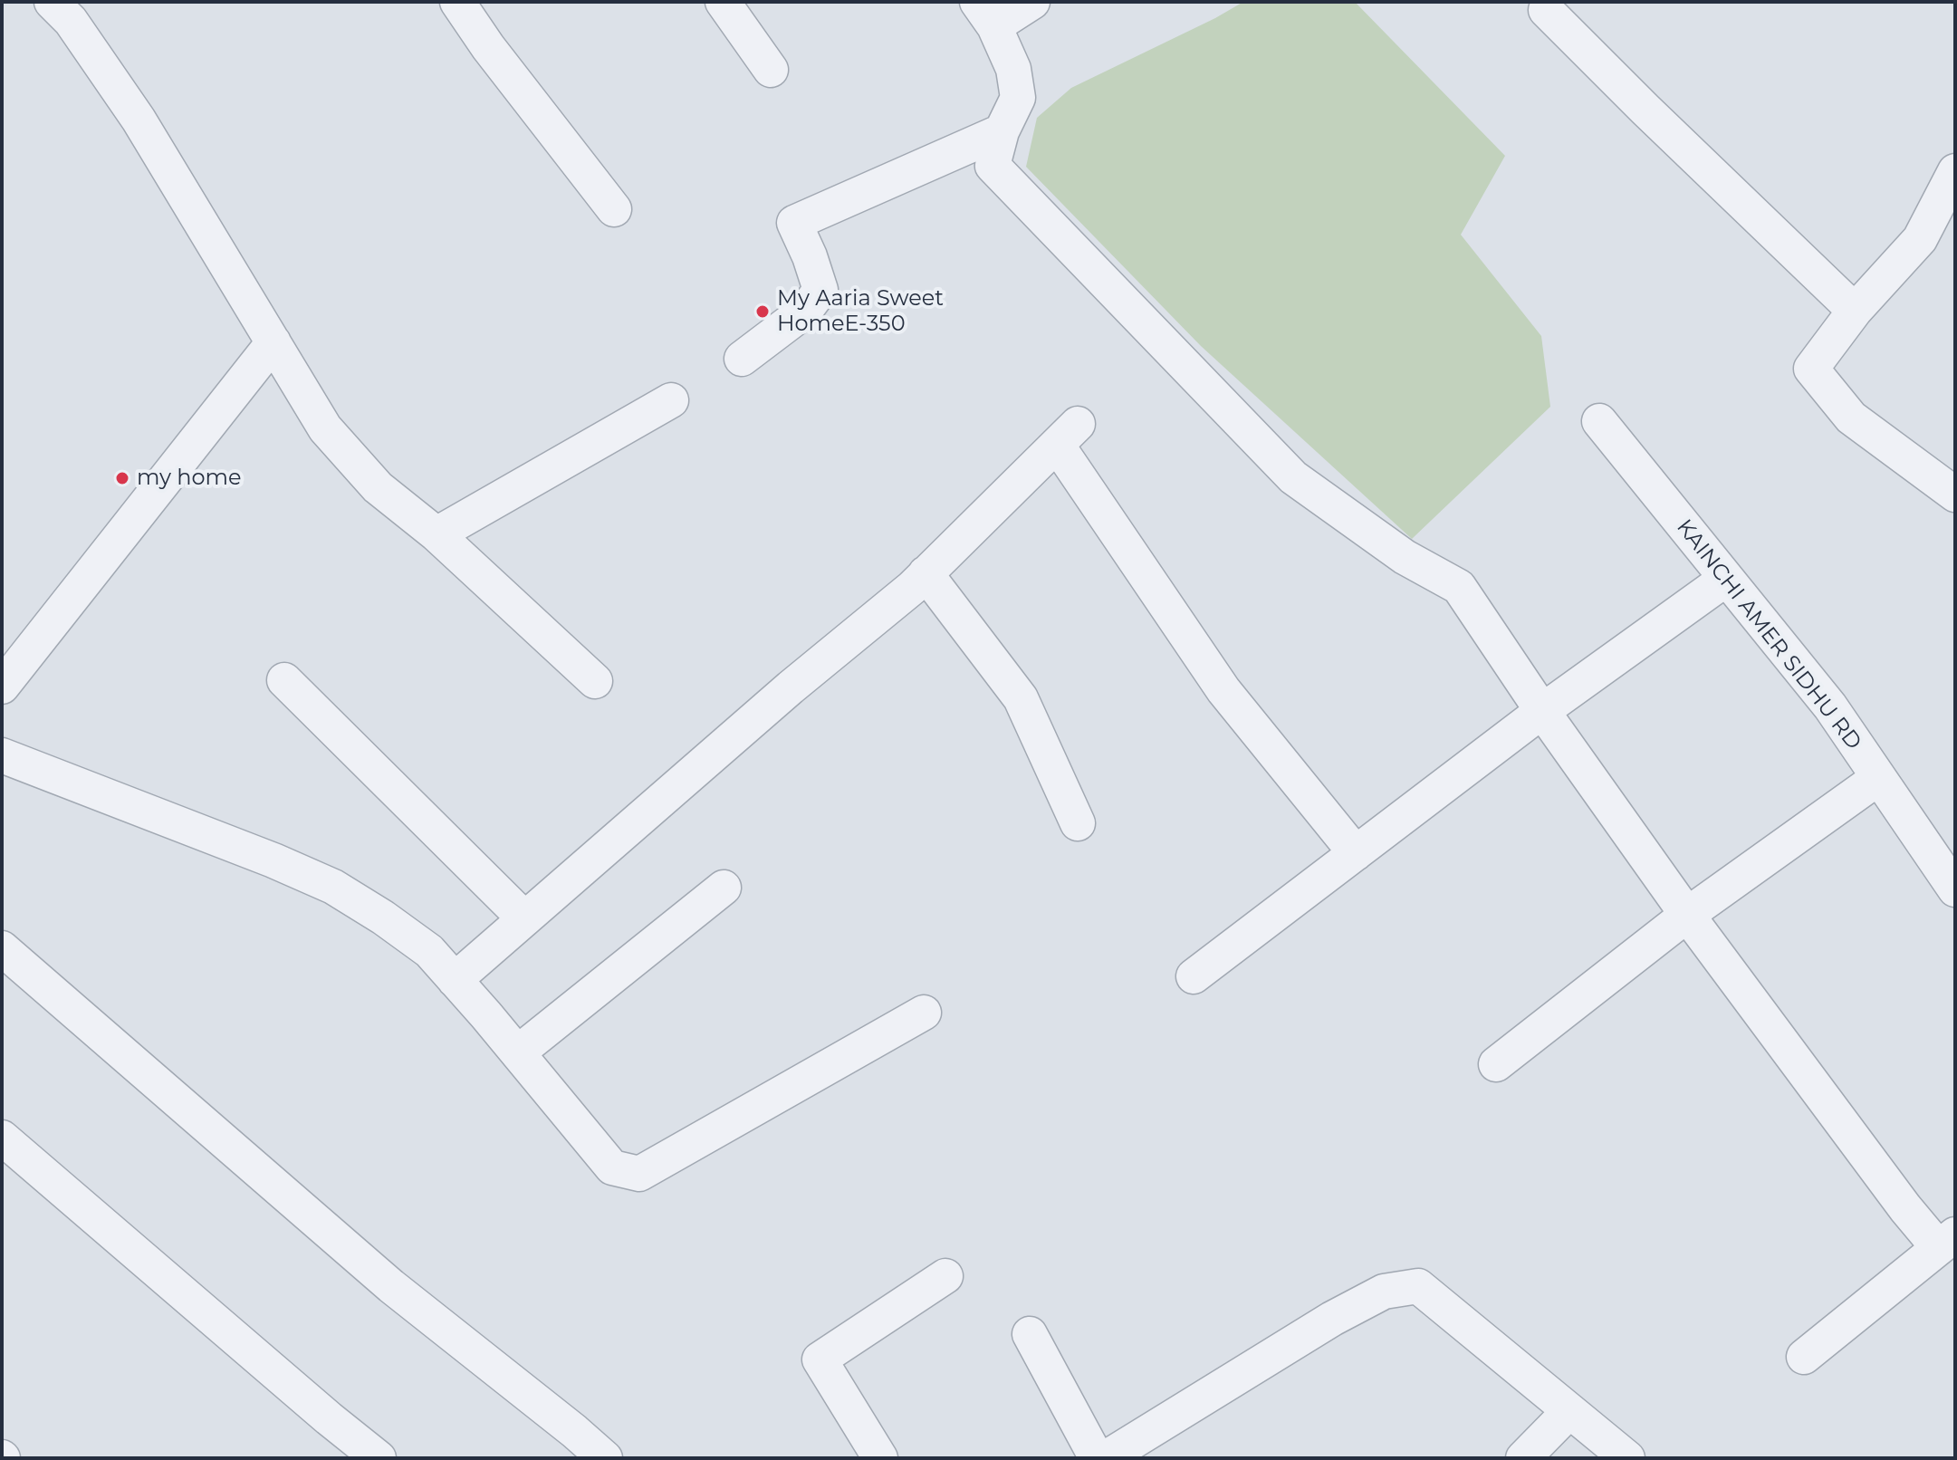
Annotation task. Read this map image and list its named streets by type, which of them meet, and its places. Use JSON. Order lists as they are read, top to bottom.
{
  "streets": {
    "street": ["KAINCHI AMER SIDHU RD"]
  },
  "places": ["My Aaria Sweet HomeE-350", "my home"]
}
